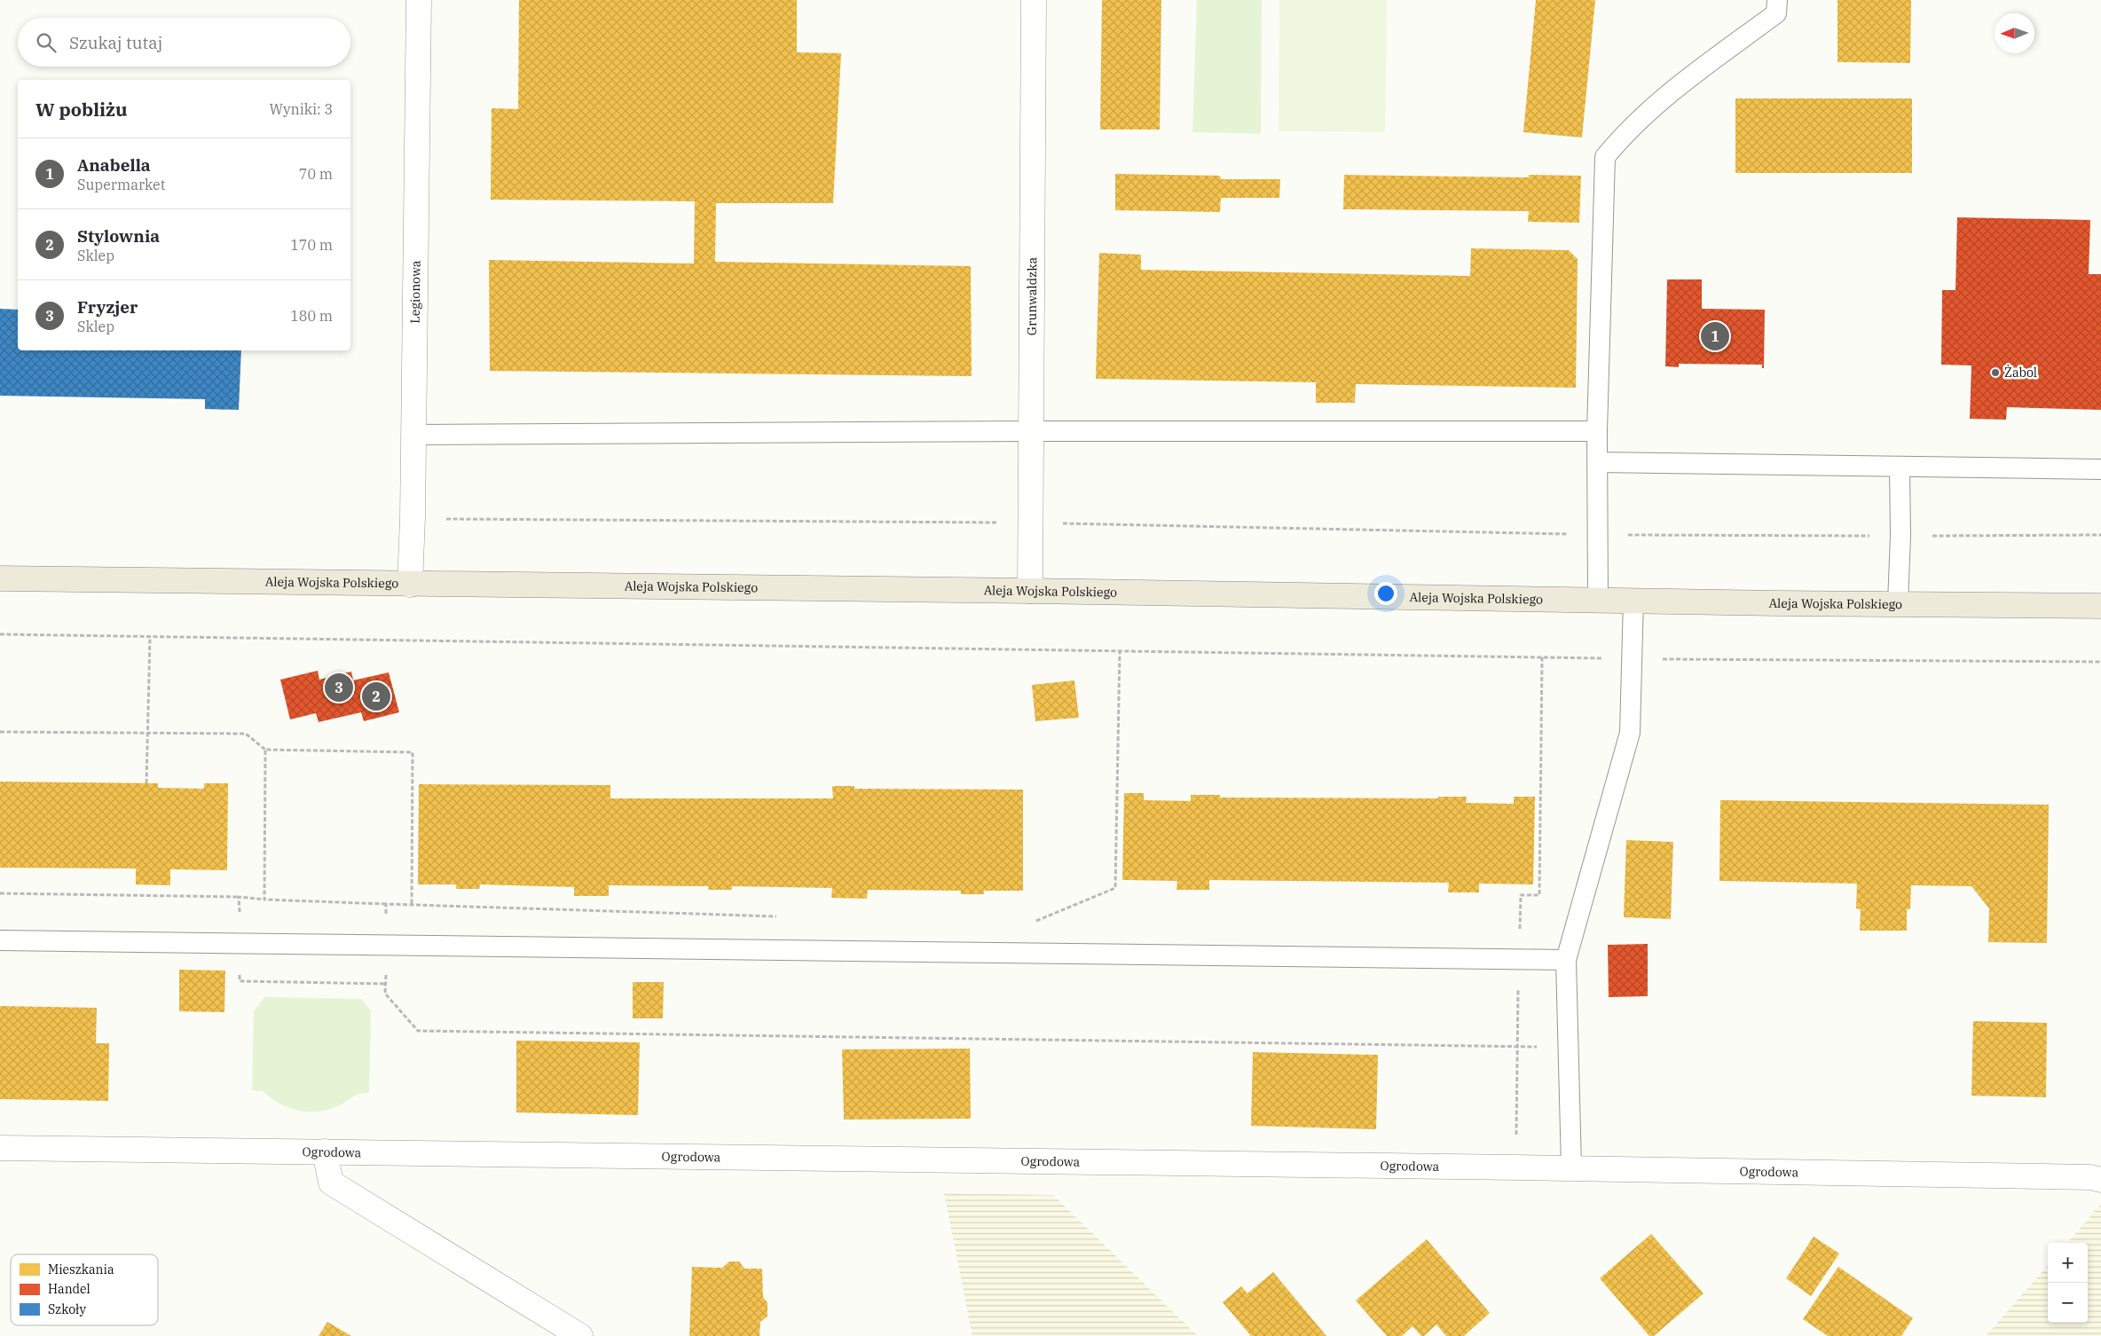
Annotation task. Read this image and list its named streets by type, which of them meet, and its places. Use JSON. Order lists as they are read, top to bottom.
{
  "streets": {
    "main road": ["Aleja Wojska Polskiego"],
    "street": ["Legionowa", "Grunwaldzka", "Ogrodowa"]
  },
  "crossings": [
    ["Legionowa", "Aleja Wojska Polskiego"],
    ["Grunwaldzka", "Aleja Wojska Polskiego"]
  ],
  "places": ["Żabol"],
  "legend": ["Mieszkania", "Handel", "Szkoły"],
  "north": "left",
  "page": {
    "search": "Szukaj tutaj",
    "heading": ["W pobliżu", "Wyniki: 3"],
    "list": [
      {
        "mark": "1",
        "name": "Anabella",
        "note": "Supermarket",
        "value": "70 m"
      },
      {
        "mark": "2",
        "name": "Stylownia",
        "note": "Sklep",
        "value": "170 m"
      },
      {
        "mark": "3",
        "name": "Fryzjer",
        "note": "Sklep",
        "value": "180 m"
      }
    ],
    "pins": ["1", "3", "2"],
    "map_buttons": ["+", "−"]
  }
}
